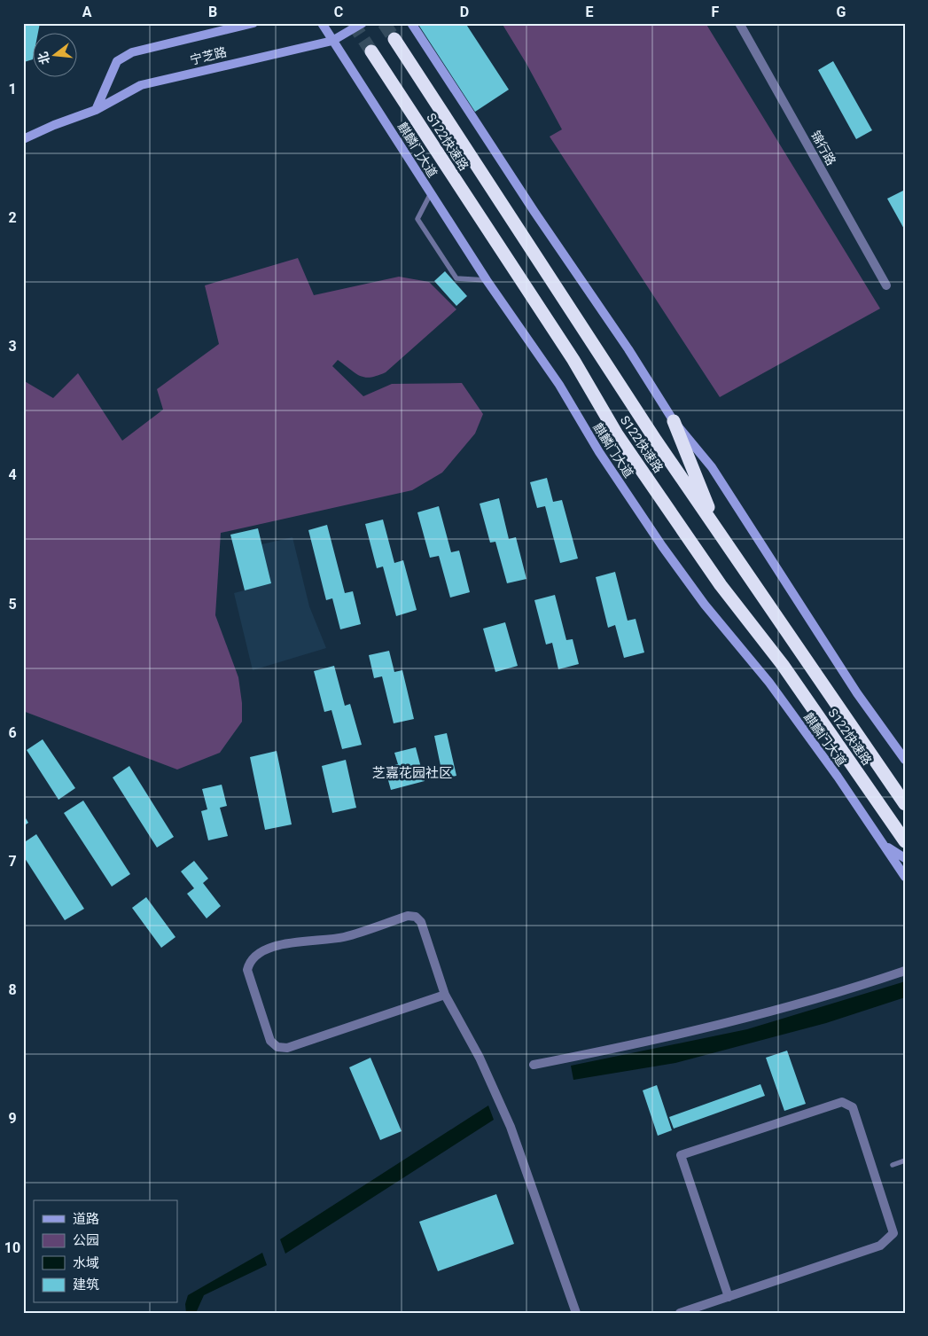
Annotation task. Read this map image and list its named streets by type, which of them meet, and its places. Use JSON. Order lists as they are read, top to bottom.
{
  "streets": {
    "highway": ["S122快速路"],
    "street": ["宁芝路", "锦行路", "麒麟门大道"]
  },
  "crossings": [
    ["宁芝路", "麒麟门大道"]
  ],
  "districts": ["芝嘉花园社区"],
  "legend": [
    "道路",
    "公园",
    "水域",
    "建筑"
  ],
  "north": "left",
  "grid": {
    "columns": [
      "A",
      "B",
      "C",
      "D",
      "E",
      "F",
      "G"
    ],
    "rows": [
      "1",
      "2",
      "3",
      "4",
      "5",
      "6",
      "7",
      "8",
      "9",
      "10"
    ]
  }
}
